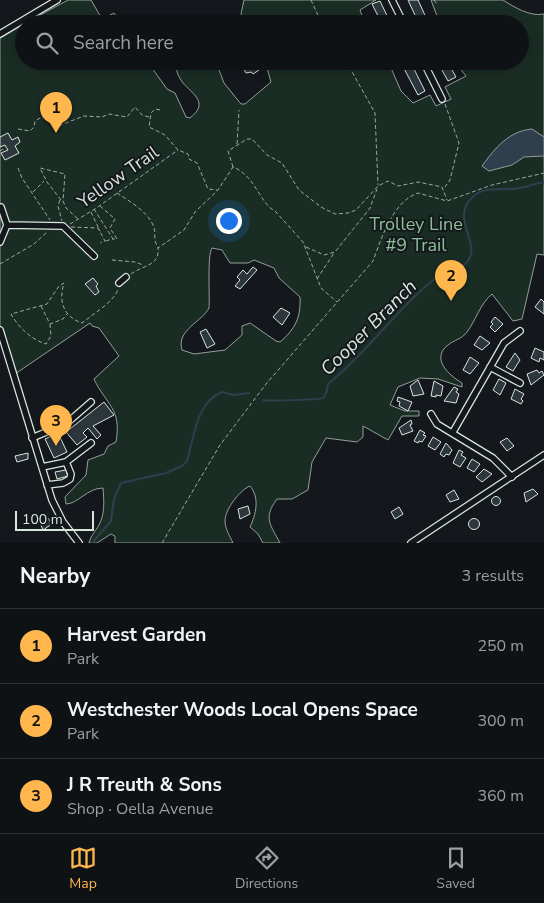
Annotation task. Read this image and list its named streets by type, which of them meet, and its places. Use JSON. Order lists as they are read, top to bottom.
{
  "streets": {
    "path": ["Yellow Trail"]
  },
  "water": ["Cooper Branch"],
  "parks": ["Trolley Line #9 Trail"],
  "scale_bar": "100 m",
  "page": {
    "search": "Search here",
    "pins": ["1", "2", "3"],
    "scale": "100 m",
    "heading": ["Nearby", "3 results"],
    "list": [
      {
        "mark": "1",
        "name": "Harvest Garden",
        "note": "Park",
        "value": "250 m"
      },
      {
        "mark": "2",
        "name": "Westchester Woods Local Opens Space",
        "note": "Park",
        "value": "300 m"
      },
      {
        "mark": "3",
        "name": "J R Treuth & Sons",
        "note": "Shop · Oella Avenue",
        "value": "360 m"
      }
    ],
    "nav": ["Map", "Directions", "Saved"]
  }
}
